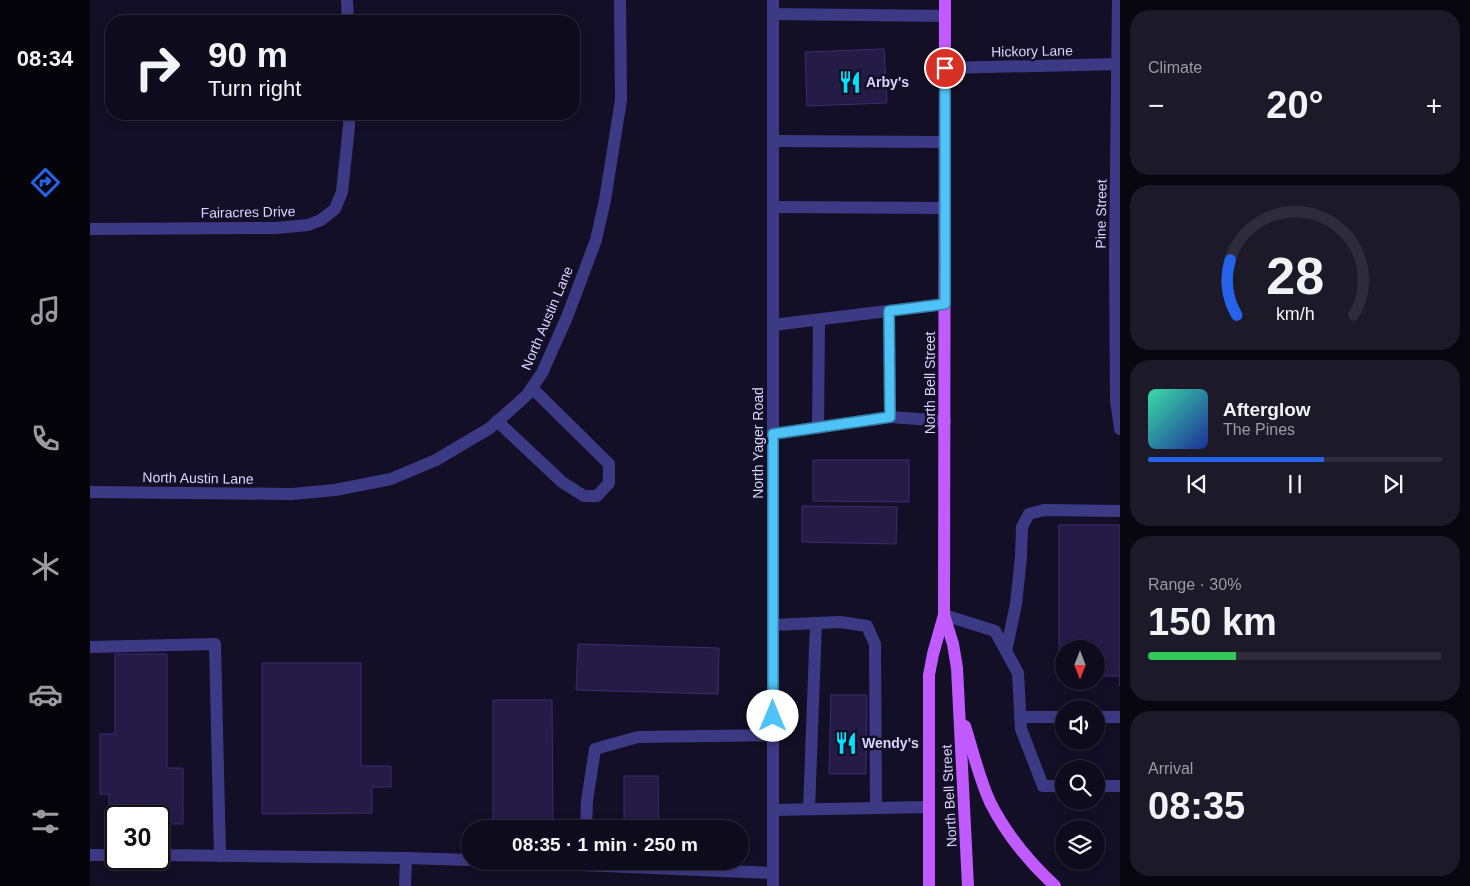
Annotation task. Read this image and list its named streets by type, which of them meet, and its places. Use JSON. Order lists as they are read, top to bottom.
{
  "streets": {
    "main road": ["North Bell Street"],
    "street": [
      "Hickory Lane",
      "Fairacres Drive",
      "Pine Street",
      "North Austin Lane",
      "North Yager Road"
    ]
  },
  "crossings": [
    ["Hickory Lane", "Pine Street"],
    ["Hickory Lane", "North Bell Street"]
  ],
  "places": {
    "restaurant": ["Arby's", "Wendy's"]
  },
  "north": "bottom",
  "page": {
    "tabs": "08:34",
    "tile": [
      "Climate",
      ["Range · 30%", "150 km"],
      ["Arrival", "08:35"]
    ],
    "turn": ["90 m", "Turn right"],
    "heat": ["−", "20°", "+"],
    "song": ["Afterglow", "The Pines"],
    "limit": "30",
    "trip": "08:35 · 1 min · 250 m",
    "gauge": ["28", "km/h"]
  }
}
